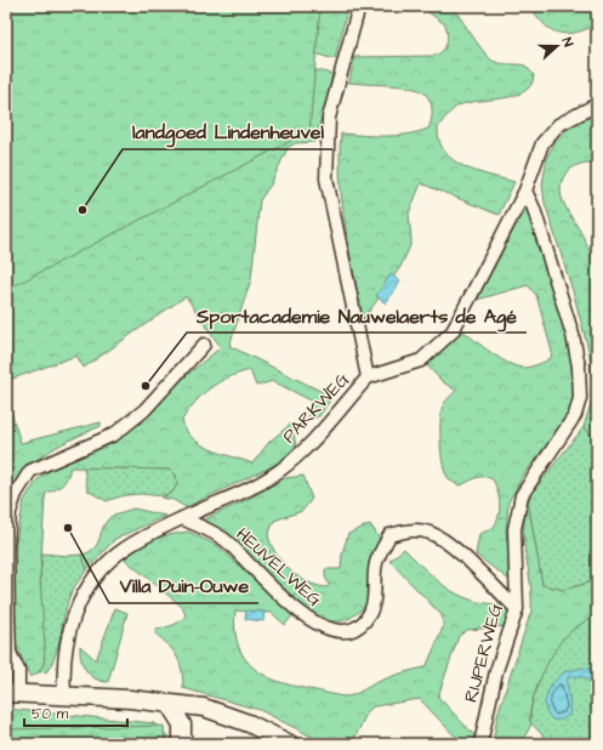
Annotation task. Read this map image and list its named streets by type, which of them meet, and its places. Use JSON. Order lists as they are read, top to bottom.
{
  "streets": {
    "street": ["PARKWEG", "HEUVELWEG", "RIJPERWEG"]
  },
  "crossings": [
    ["PARKWEG", "HEUVELWEG"],
    ["HEUVELWEG", "RIJPERWEG"]
  ],
  "places": ["landgoed Lindenheuvel", "Sportacademie Nauwelaerts de Agé", "Villa Duin-Ouwe"],
  "scale_bar": "50 m",
  "north": "right"
}
